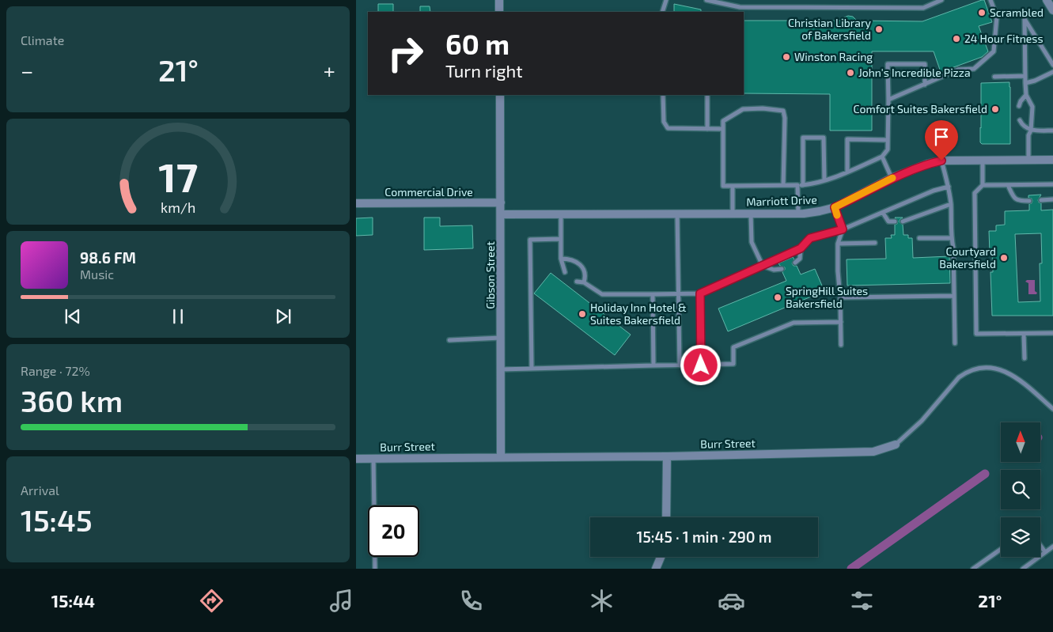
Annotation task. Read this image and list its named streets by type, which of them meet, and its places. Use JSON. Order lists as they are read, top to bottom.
{
  "streets": {
    "street": [
      "Commercial Drive",
      "Marriott Drive",
      "Gibson Street",
      "Burr Street"
    ]
  },
  "crossings": [
    ["Commercial Drive", "Gibson Street"],
    ["Marriott Drive", "Gibson Street"],
    ["Gibson Street", "Burr Street"]
  ],
  "places": [
    "Scrambled",
    "Christian Library of Bakersfield",
    "24 Hour Fitness",
    "Winston Racing",
    "John's Incredible Pizza",
    "Comfort Suites Bakersfield",
    "Courtyard Bakersfield",
    "SpringHill Suites Bakersfield",
    "Holiday Inn Hotel & Suites Bakersfield"
  ],
  "north": "top",
  "page": {
    "tile": [
      "Climate",
      ["Range · 72%", "360 km"],
      ["Arrival", "15:45"]
    ],
    "turn": ["60 m", "Turn right"],
    "heat": ["−", "21°", "+"],
    "song": ["98.6 FM", "Music"],
    "limit": "20",
    "trip": "15:45 · 1 min · 290 m",
    "tabs": ["15:44", "21°"],
    "gauge": ["17", "km/h"]
  }
}
